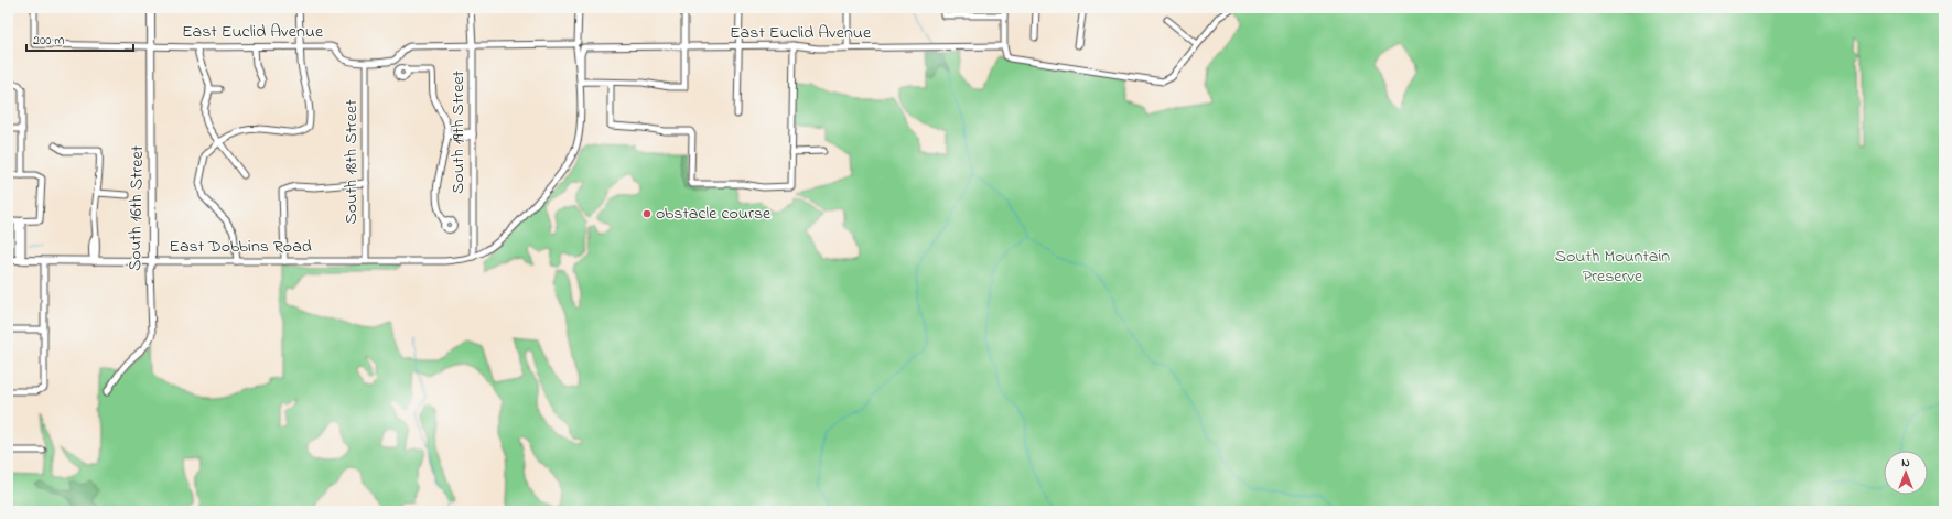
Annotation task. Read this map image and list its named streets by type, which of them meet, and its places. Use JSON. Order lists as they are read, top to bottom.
{
  "streets": {
    "main road": ["South 16th Street", "East Dobbins Road"],
    "street": ["East Euclid Avenue", "South 19th Street", "South 18th Street"]
  },
  "crossings": [
    ["East Euclid Avenue", "South 19th Street"],
    ["East Euclid Avenue", "South 18th Street"],
    ["East Euclid Avenue", "South 16th Street"],
    ["South 19th Street", "East Dobbins Road"],
    ["South 18th Street", "East Dobbins Road"],
    ["South 16th Street", "East Dobbins Road"]
  ],
  "parks": ["South Mountain Preserve"],
  "places": ["obstacle course"],
  "scale_bar": "200 m",
  "north": "top"
}
